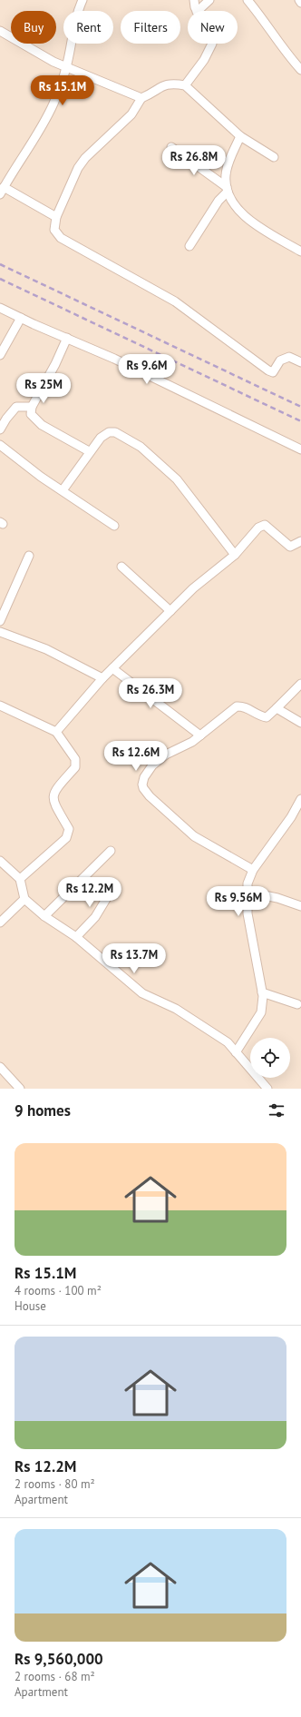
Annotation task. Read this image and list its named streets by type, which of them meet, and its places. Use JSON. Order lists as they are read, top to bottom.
{
  "page": {
    "chip": [
      "Buy",
      "Rent",
      "Filters",
      "New"
    ],
    "price": [
      "Rs 15.1M",
      "Rs 26.8M",
      "Rs 9.6M",
      "Rs 25M",
      "Rs 26.3M",
      "Rs 12.6M",
      "Rs 12.2M",
      "Rs 9.56M",
      "Rs 13.7M"
    ],
    "heading": "9 homes",
    "list": [
      {
        "name": "Rs 15.1M",
        "note": "4 rooms · 100 m² · House"
      },
      {
        "name": "Rs 12.2M",
        "note": "2 rooms · 80 m² · Apartment"
      },
      {
        "name": "Rs 9,560,000",
        "note": "2 rooms · 68 m² · Apartment"
      }
    ]
  }
}
